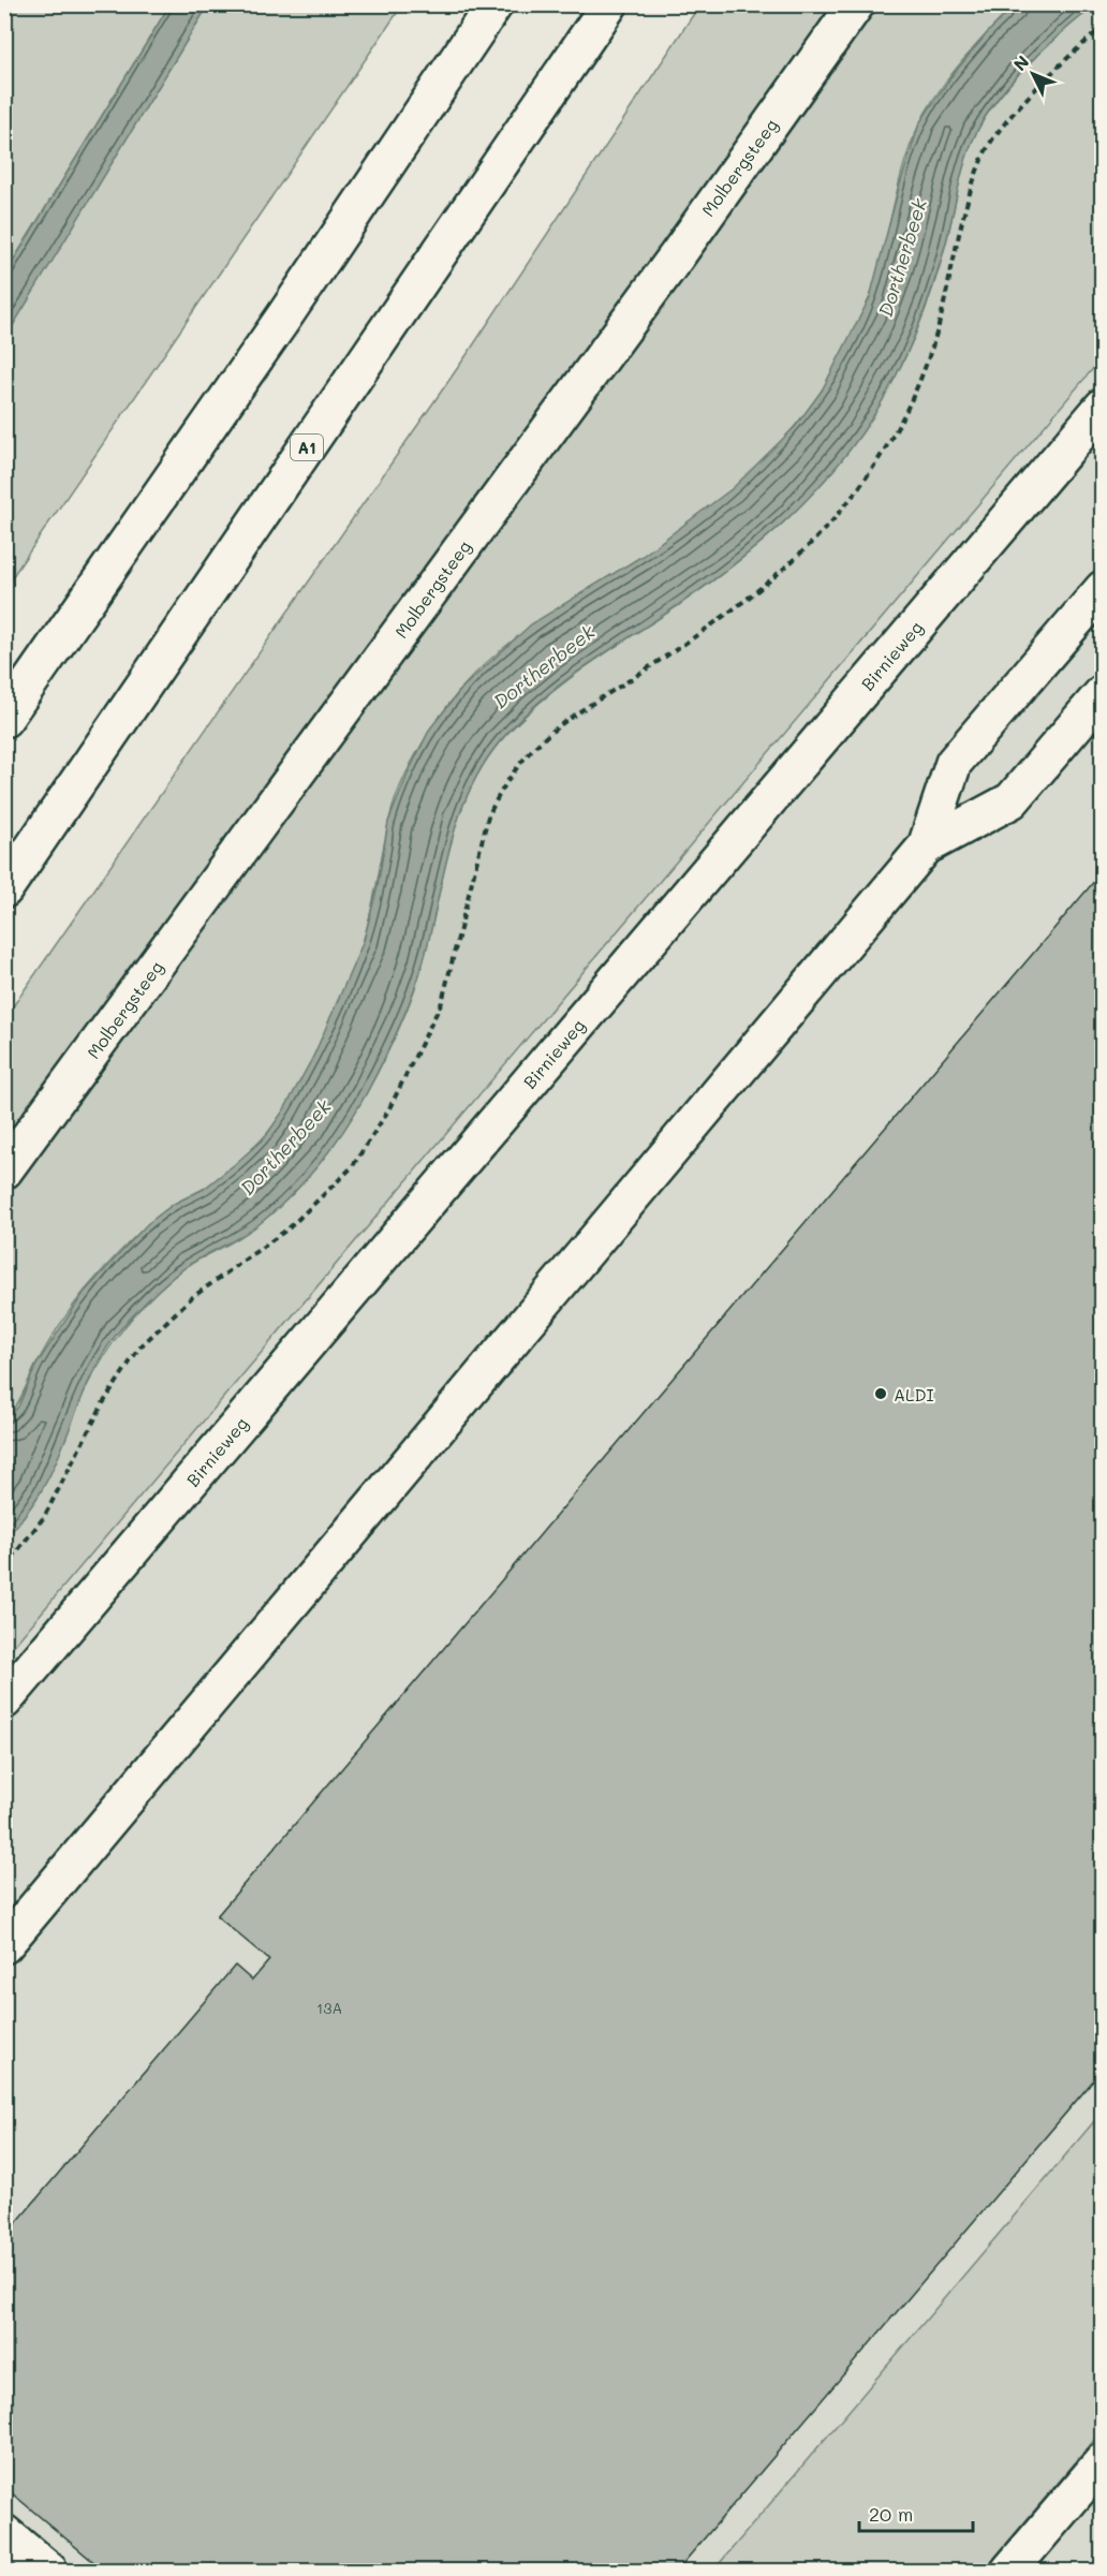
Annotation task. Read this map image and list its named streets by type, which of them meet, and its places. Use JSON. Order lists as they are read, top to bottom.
{
  "streets": {
    "main road": ["Molbergsteeg", "A1", "Birnieweg"]
  },
  "water": ["Dortherbeek"],
  "places": ["ALDI"],
  "house_numbers": ["13A"],
  "scale_bar": "20 m",
  "north": "top left"
}
